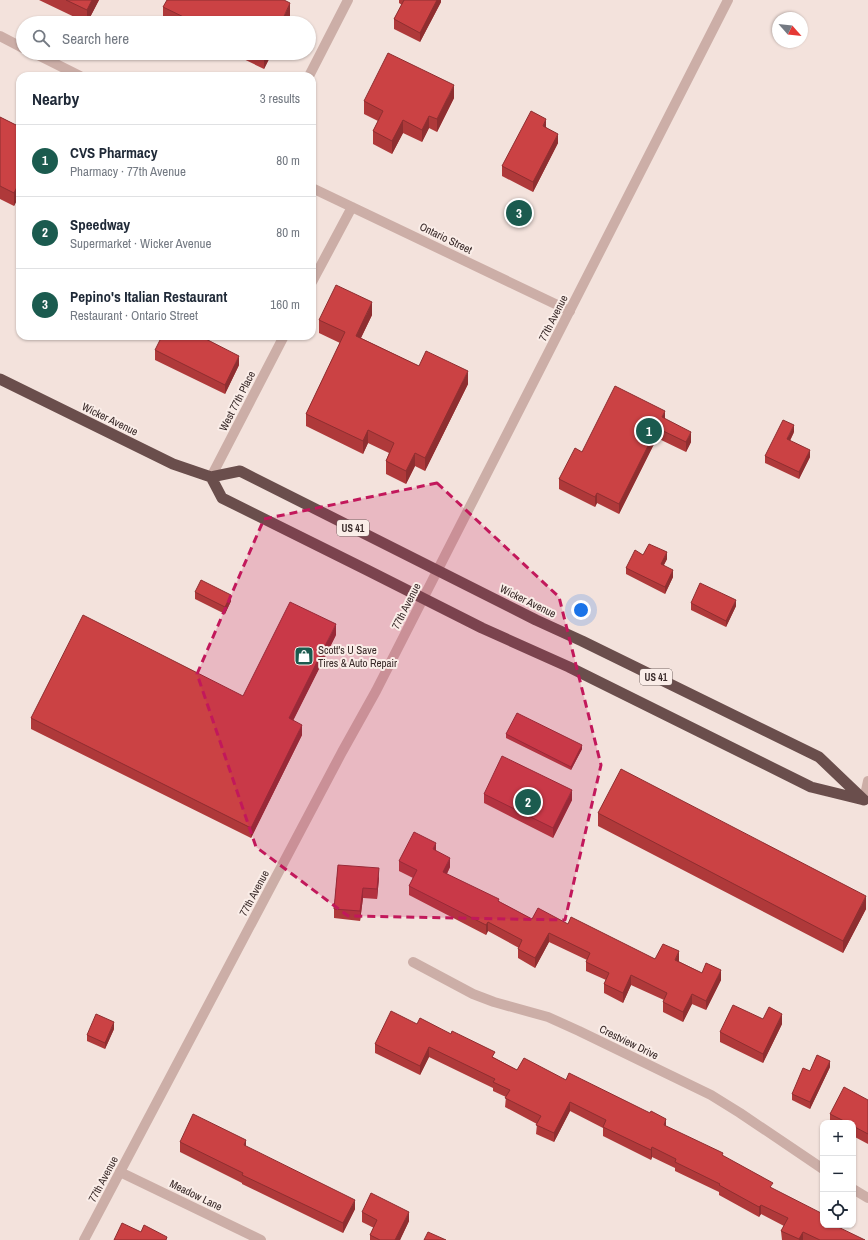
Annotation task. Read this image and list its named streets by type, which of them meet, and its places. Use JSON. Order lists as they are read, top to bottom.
{
  "streets": {
    "highway": ["Wicker Avenue", "US 41"],
    "street": [
      "Ontario Street",
      "77th Avenue",
      "West 77th Place",
      "Crestview Drive",
      "Meadow Lane"
    ]
  },
  "crossings": [
    ["Ontario Street", "77th Avenue"],
    ["77th Avenue", "Wicker Avenue"],
    ["77th Avenue", "US 41"],
    ["77th Avenue", "Meadow Lane"],
    ["West 77th Place", "Wicker Avenue"],
    ["West 77th Place", "US 41"],
    ["Wicker Avenue", "US 41"]
  ],
  "places": {
    "shop": ["Scott's U Save Tires & Auto Repair"]
  },
  "north": "bottom right",
  "page": {
    "search": "Search here",
    "heading": ["Nearby", "3 results"],
    "list": [
      {
        "mark": "1",
        "name": "CVS Pharmacy",
        "note": "Pharmacy · 77th Avenue",
        "value": "80 m"
      },
      {
        "mark": "2",
        "name": "Speedway",
        "note": "Supermarket · Wicker Avenue",
        "value": "80 m"
      },
      {
        "mark": "3",
        "name": "Pepino's Italian Restaurant",
        "note": "Restaurant · Ontario Street",
        "value": "160 m"
      }
    ],
    "pins": ["3", "1", "2"],
    "map_buttons": ["+", "−"]
  }
}
